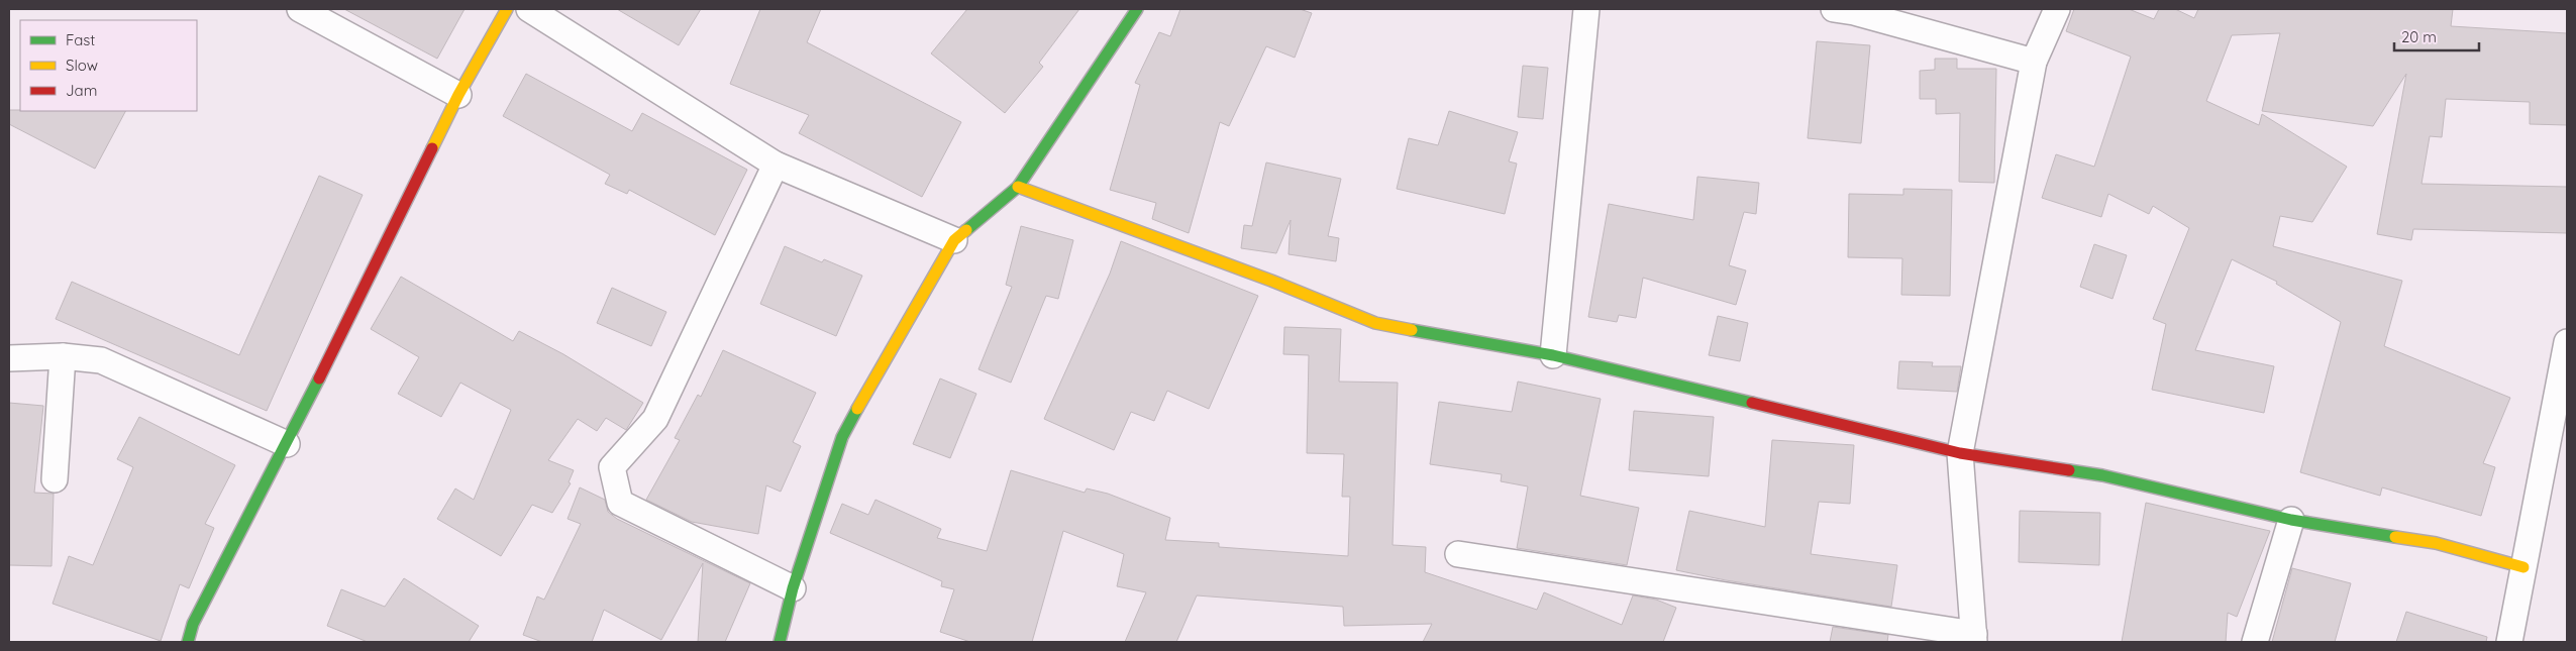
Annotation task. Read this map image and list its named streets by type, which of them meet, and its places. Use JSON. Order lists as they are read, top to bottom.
{
  "legend": ["Fast", "Slow", "Jam"],
  "scale_bar": "20 m"
}
